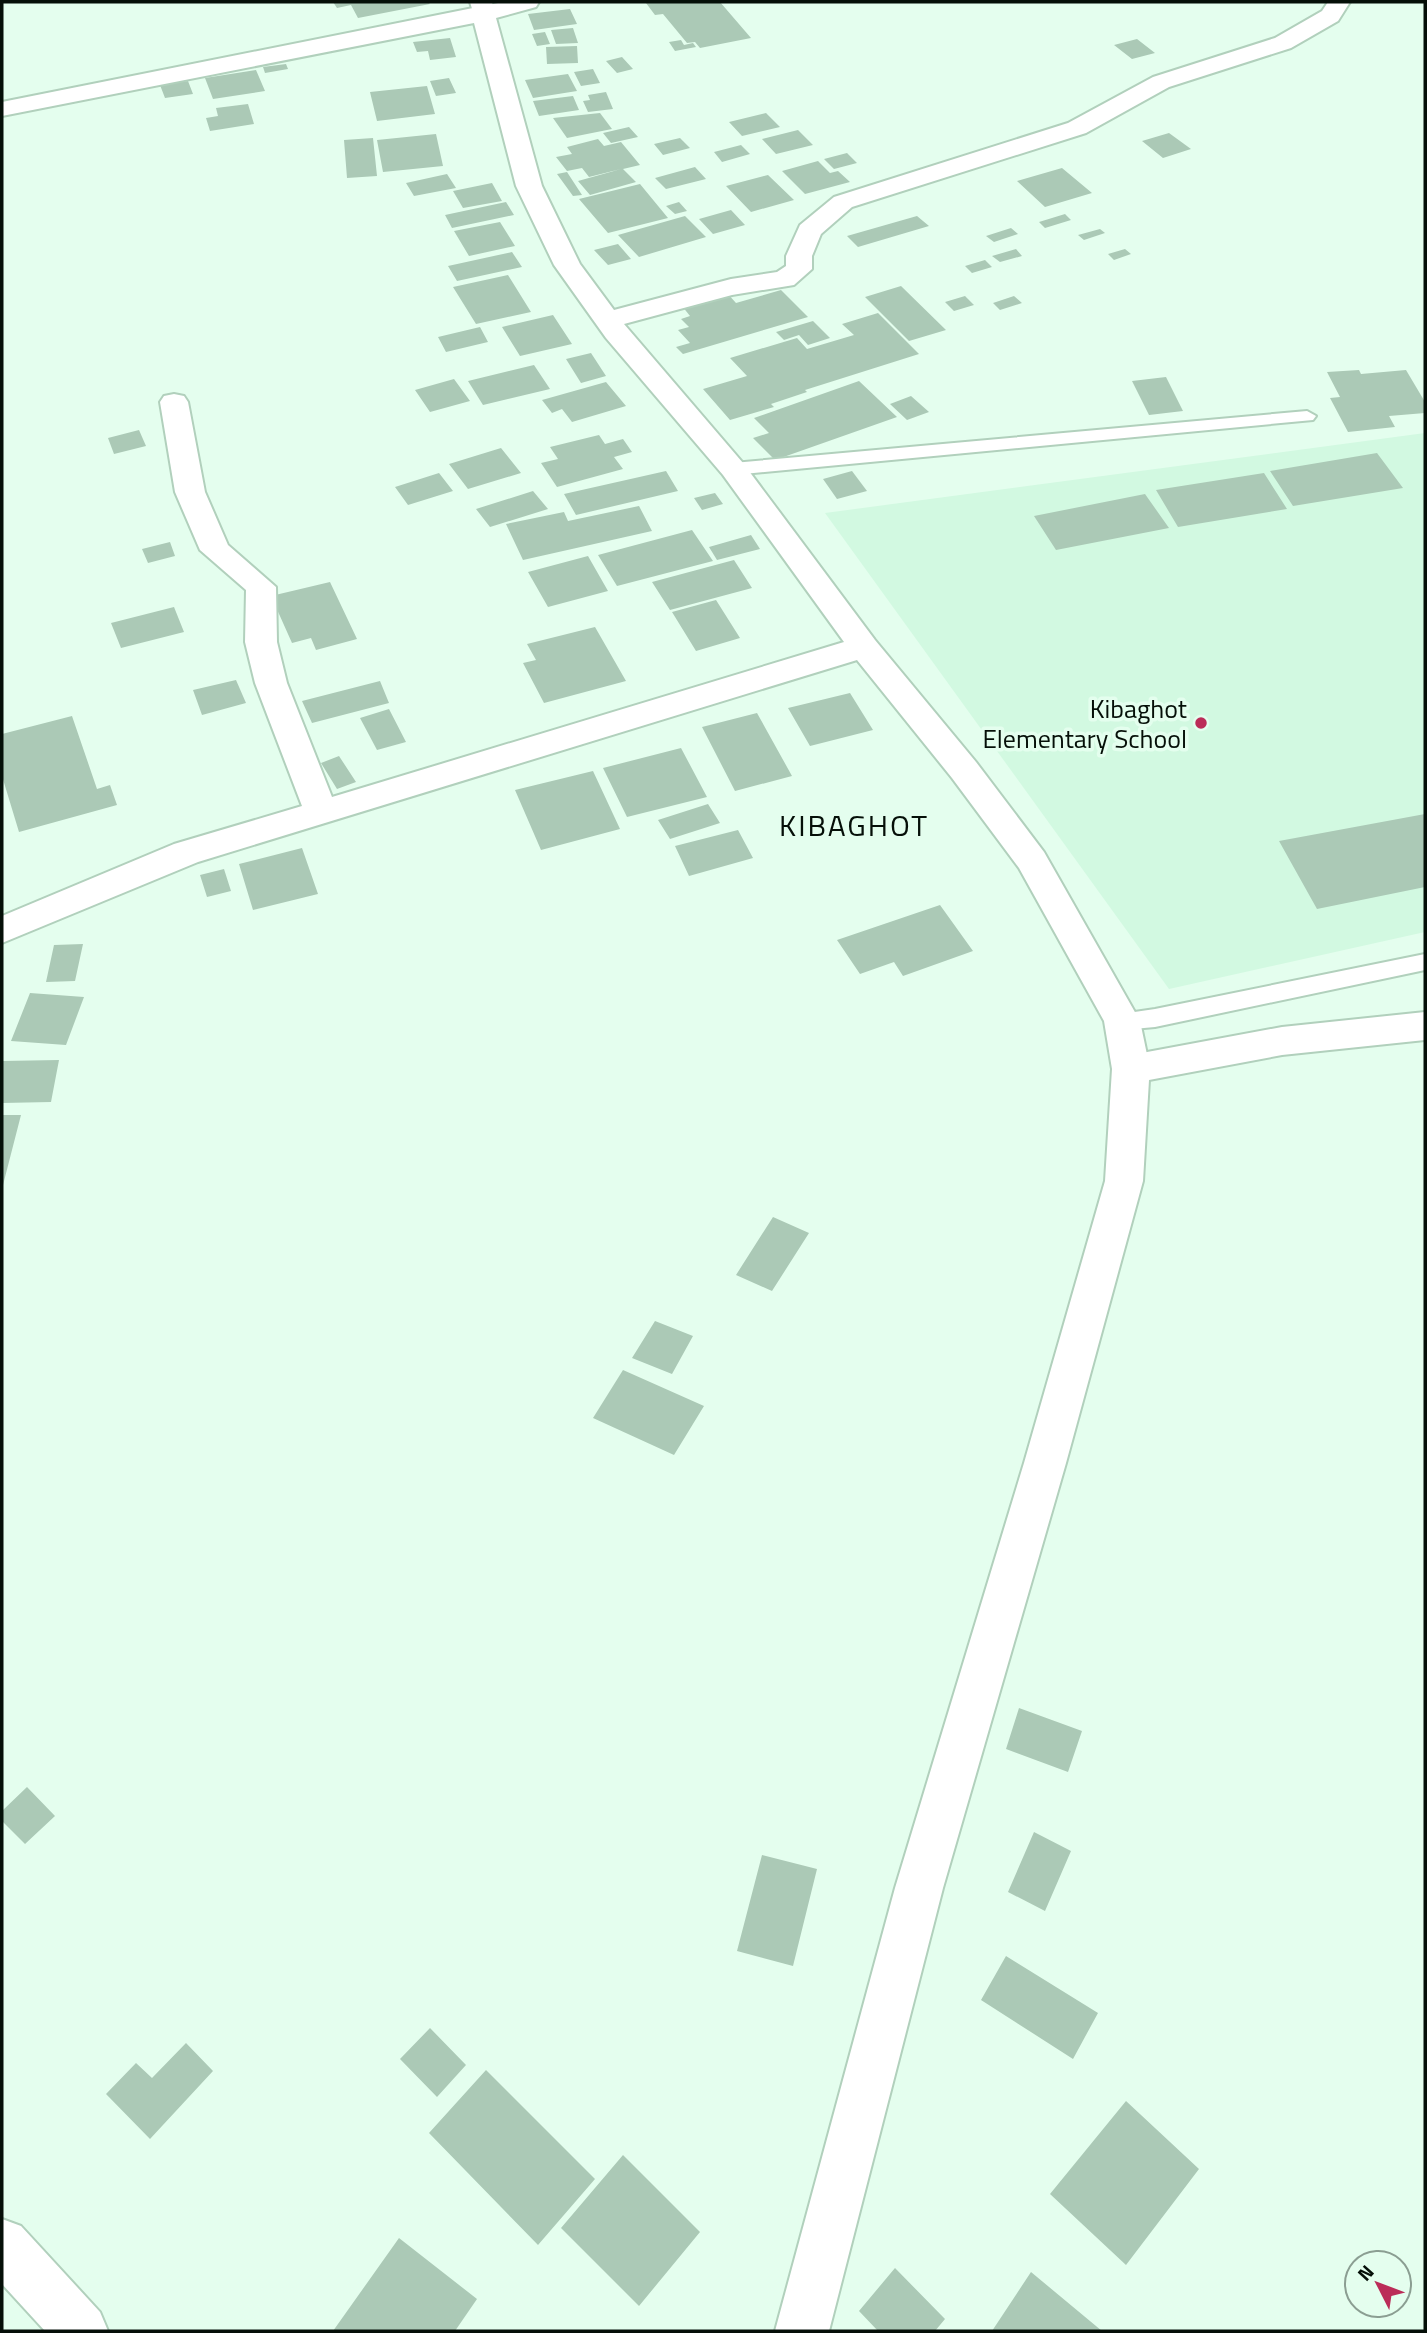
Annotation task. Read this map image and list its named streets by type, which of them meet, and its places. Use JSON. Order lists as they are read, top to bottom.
{
  "districts": ["KIBAGHOT"],
  "places": ["Kibaghot Elementary School"],
  "north": "top left"
}
